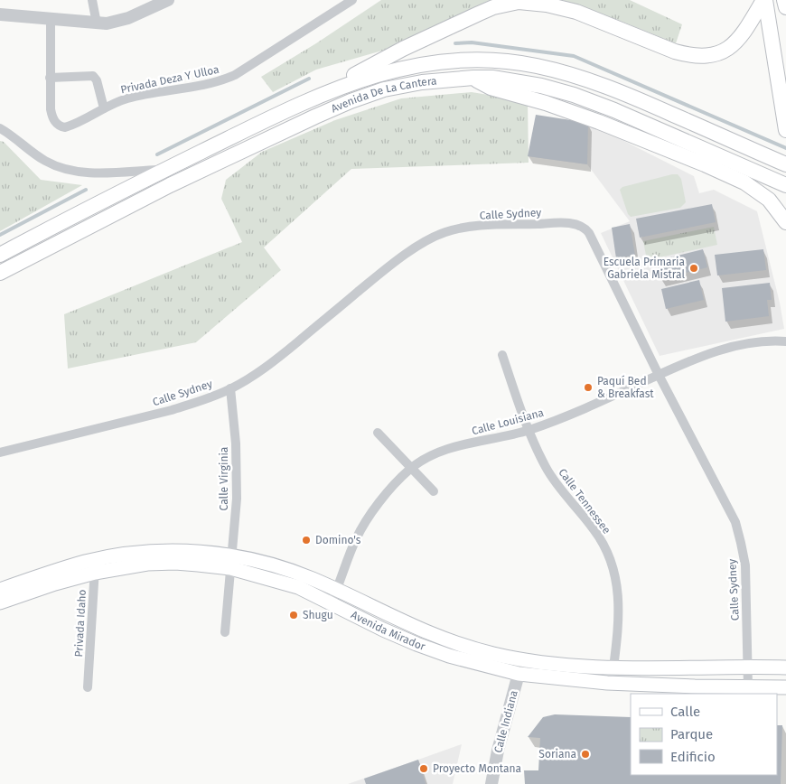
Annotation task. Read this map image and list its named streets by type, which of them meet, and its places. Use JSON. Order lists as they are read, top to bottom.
{
  "streets": {
    "main road": ["Avenida De La Cantera", "Avenida Mirador"],
    "street": [
      "Privada Deza Y Ulloa",
      "Calle Sydney",
      "Calle Louisiana",
      "Calle Virginia",
      "Calle Tennessee",
      "Privada Idaho",
      "Calle Indiana"
    ]
  },
  "crossings": [
    ["Calle Sydney", "Calle Louisiana"],
    ["Calle Sydney", "Calle Virginia"],
    ["Calle Sydney", "Avenida Mirador"],
    ["Calle Louisiana", "Calle Tennessee"],
    ["Calle Louisiana", "Avenida Mirador"],
    ["Calle Virginia", "Avenida Mirador"],
    ["Calle Tennessee", "Avenida Mirador"],
    ["Privada Idaho", "Avenida Mirador"],
    ["Avenida Mirador", "Calle Indiana"]
  ],
  "places": [
    "Escuela Primaria Gabriela Mistral",
    "Paquí Bed & Breakfast",
    "Domino's",
    "Shugu",
    "Soriana",
    "Proyecto Montana"
  ],
  "legend": ["Calle", "Parque", "Edificio"]
}
